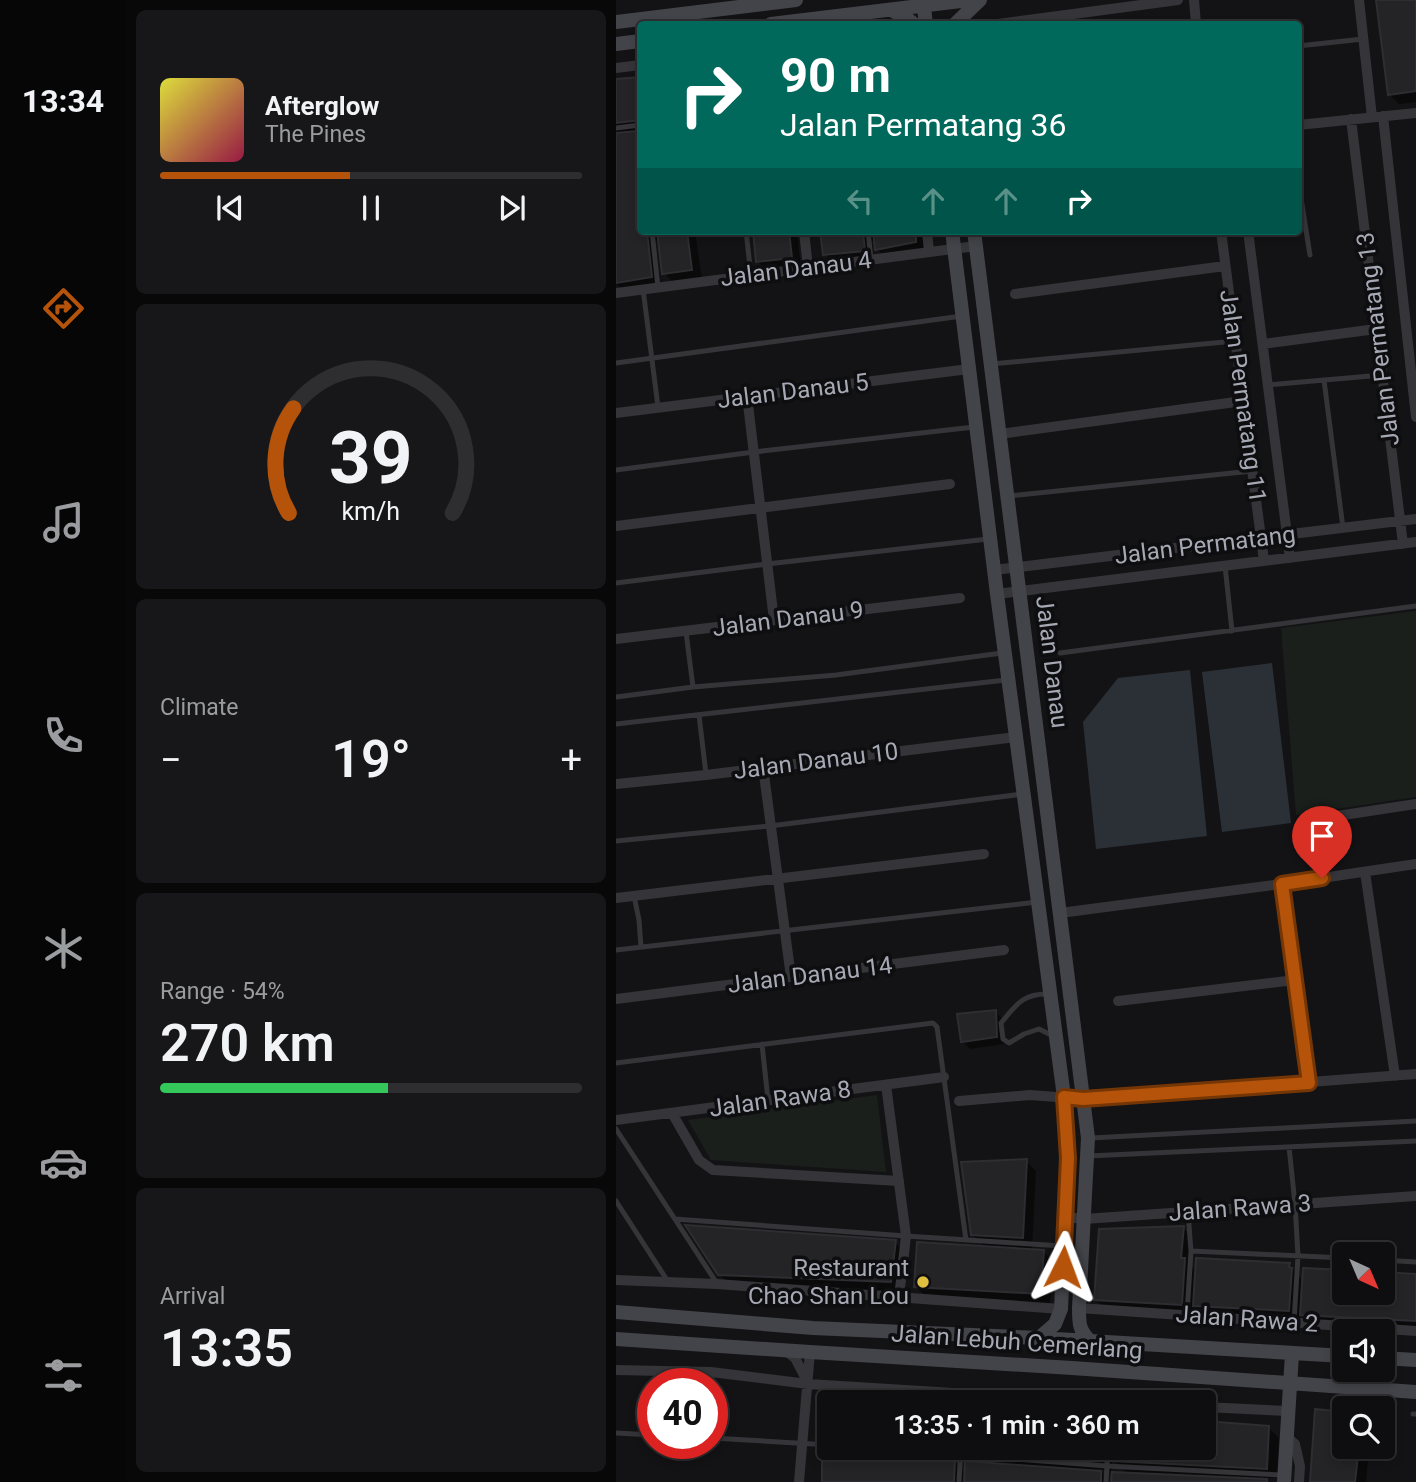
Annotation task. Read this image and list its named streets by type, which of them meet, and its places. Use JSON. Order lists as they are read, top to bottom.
{
  "streets": {
    "street": [
      "Jalan Danau 4",
      "Jalan Permatang 13",
      "Jalan Danau 5",
      "Jalan Permatang 11",
      "Jalan Permatang",
      "Jalan Danau 9",
      "Jalan Danau",
      "Jalan Danau 10",
      "Jalan Danau 14",
      "Jalan Rawa 8",
      "Jalan Rawa 3",
      "Jalan Rawa 2",
      "Jalan Lebuh Cemerlang"
    ]
  },
  "crossings": [
    ["Jalan Danau 4", "Jalan Danau"],
    ["Jalan Permatang 13", "Jalan Permatang"],
    ["Jalan Danau 5", "Jalan Danau"],
    ["Jalan Permatang 11", "Jalan Permatang"],
    ["Jalan Permatang", "Jalan Danau"],
    ["Jalan Danau", "Jalan Danau 10"],
    ["Jalan Danau", "Jalan Rawa 3"],
    ["Jalan Danau", "Jalan Rawa 2"]
  ],
  "places": ["Restaurant Chao Shan Lou"],
  "north": "bottom right",
  "page": {
    "tabs": "13:34",
    "turn": ["90 m", "Jalan Permatang 36"],
    "song": ["Afterglow", "The Pines"],
    "tile": [
      "Climate",
      ["Range · 54%", "270 km"],
      ["Arrival", "13:35"]
    ],
    "heat": ["−", "19°", "+"],
    "limit": "40",
    "trip": "13:35 · 1 min · 360 m",
    "gauge": ["39", "km/h"]
  }
}
